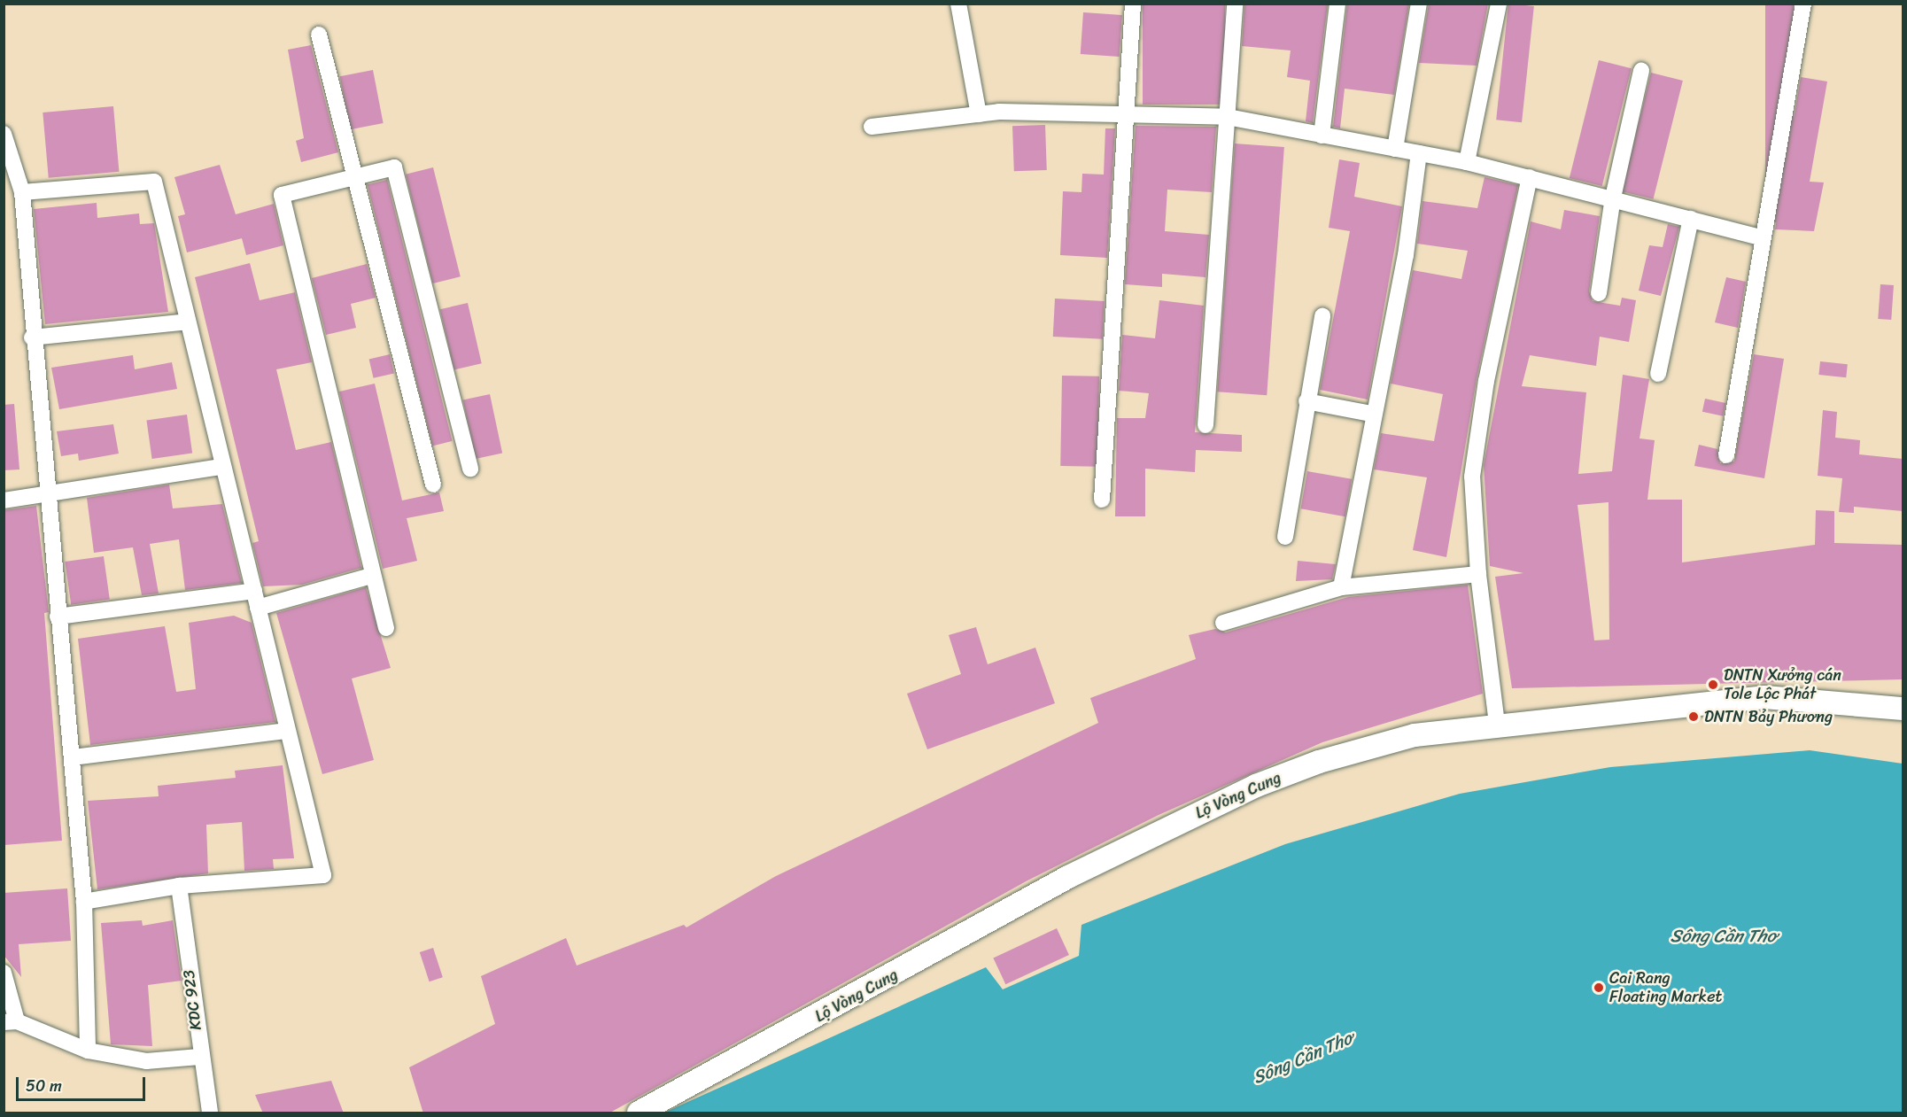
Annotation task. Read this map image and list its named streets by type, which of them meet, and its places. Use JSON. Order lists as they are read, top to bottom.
{
  "streets": {
    "main road": ["Lộ Vòng Cung"],
    "street": ["KDC 923"]
  },
  "water": ["Sông Cần Thơ"],
  "places": ["DNTN Xưởng cán Tole Lộc Phát", "DNTN Bảy Phương", "Cai Rang Floating Market"],
  "scale_bar": "50 m"
}
